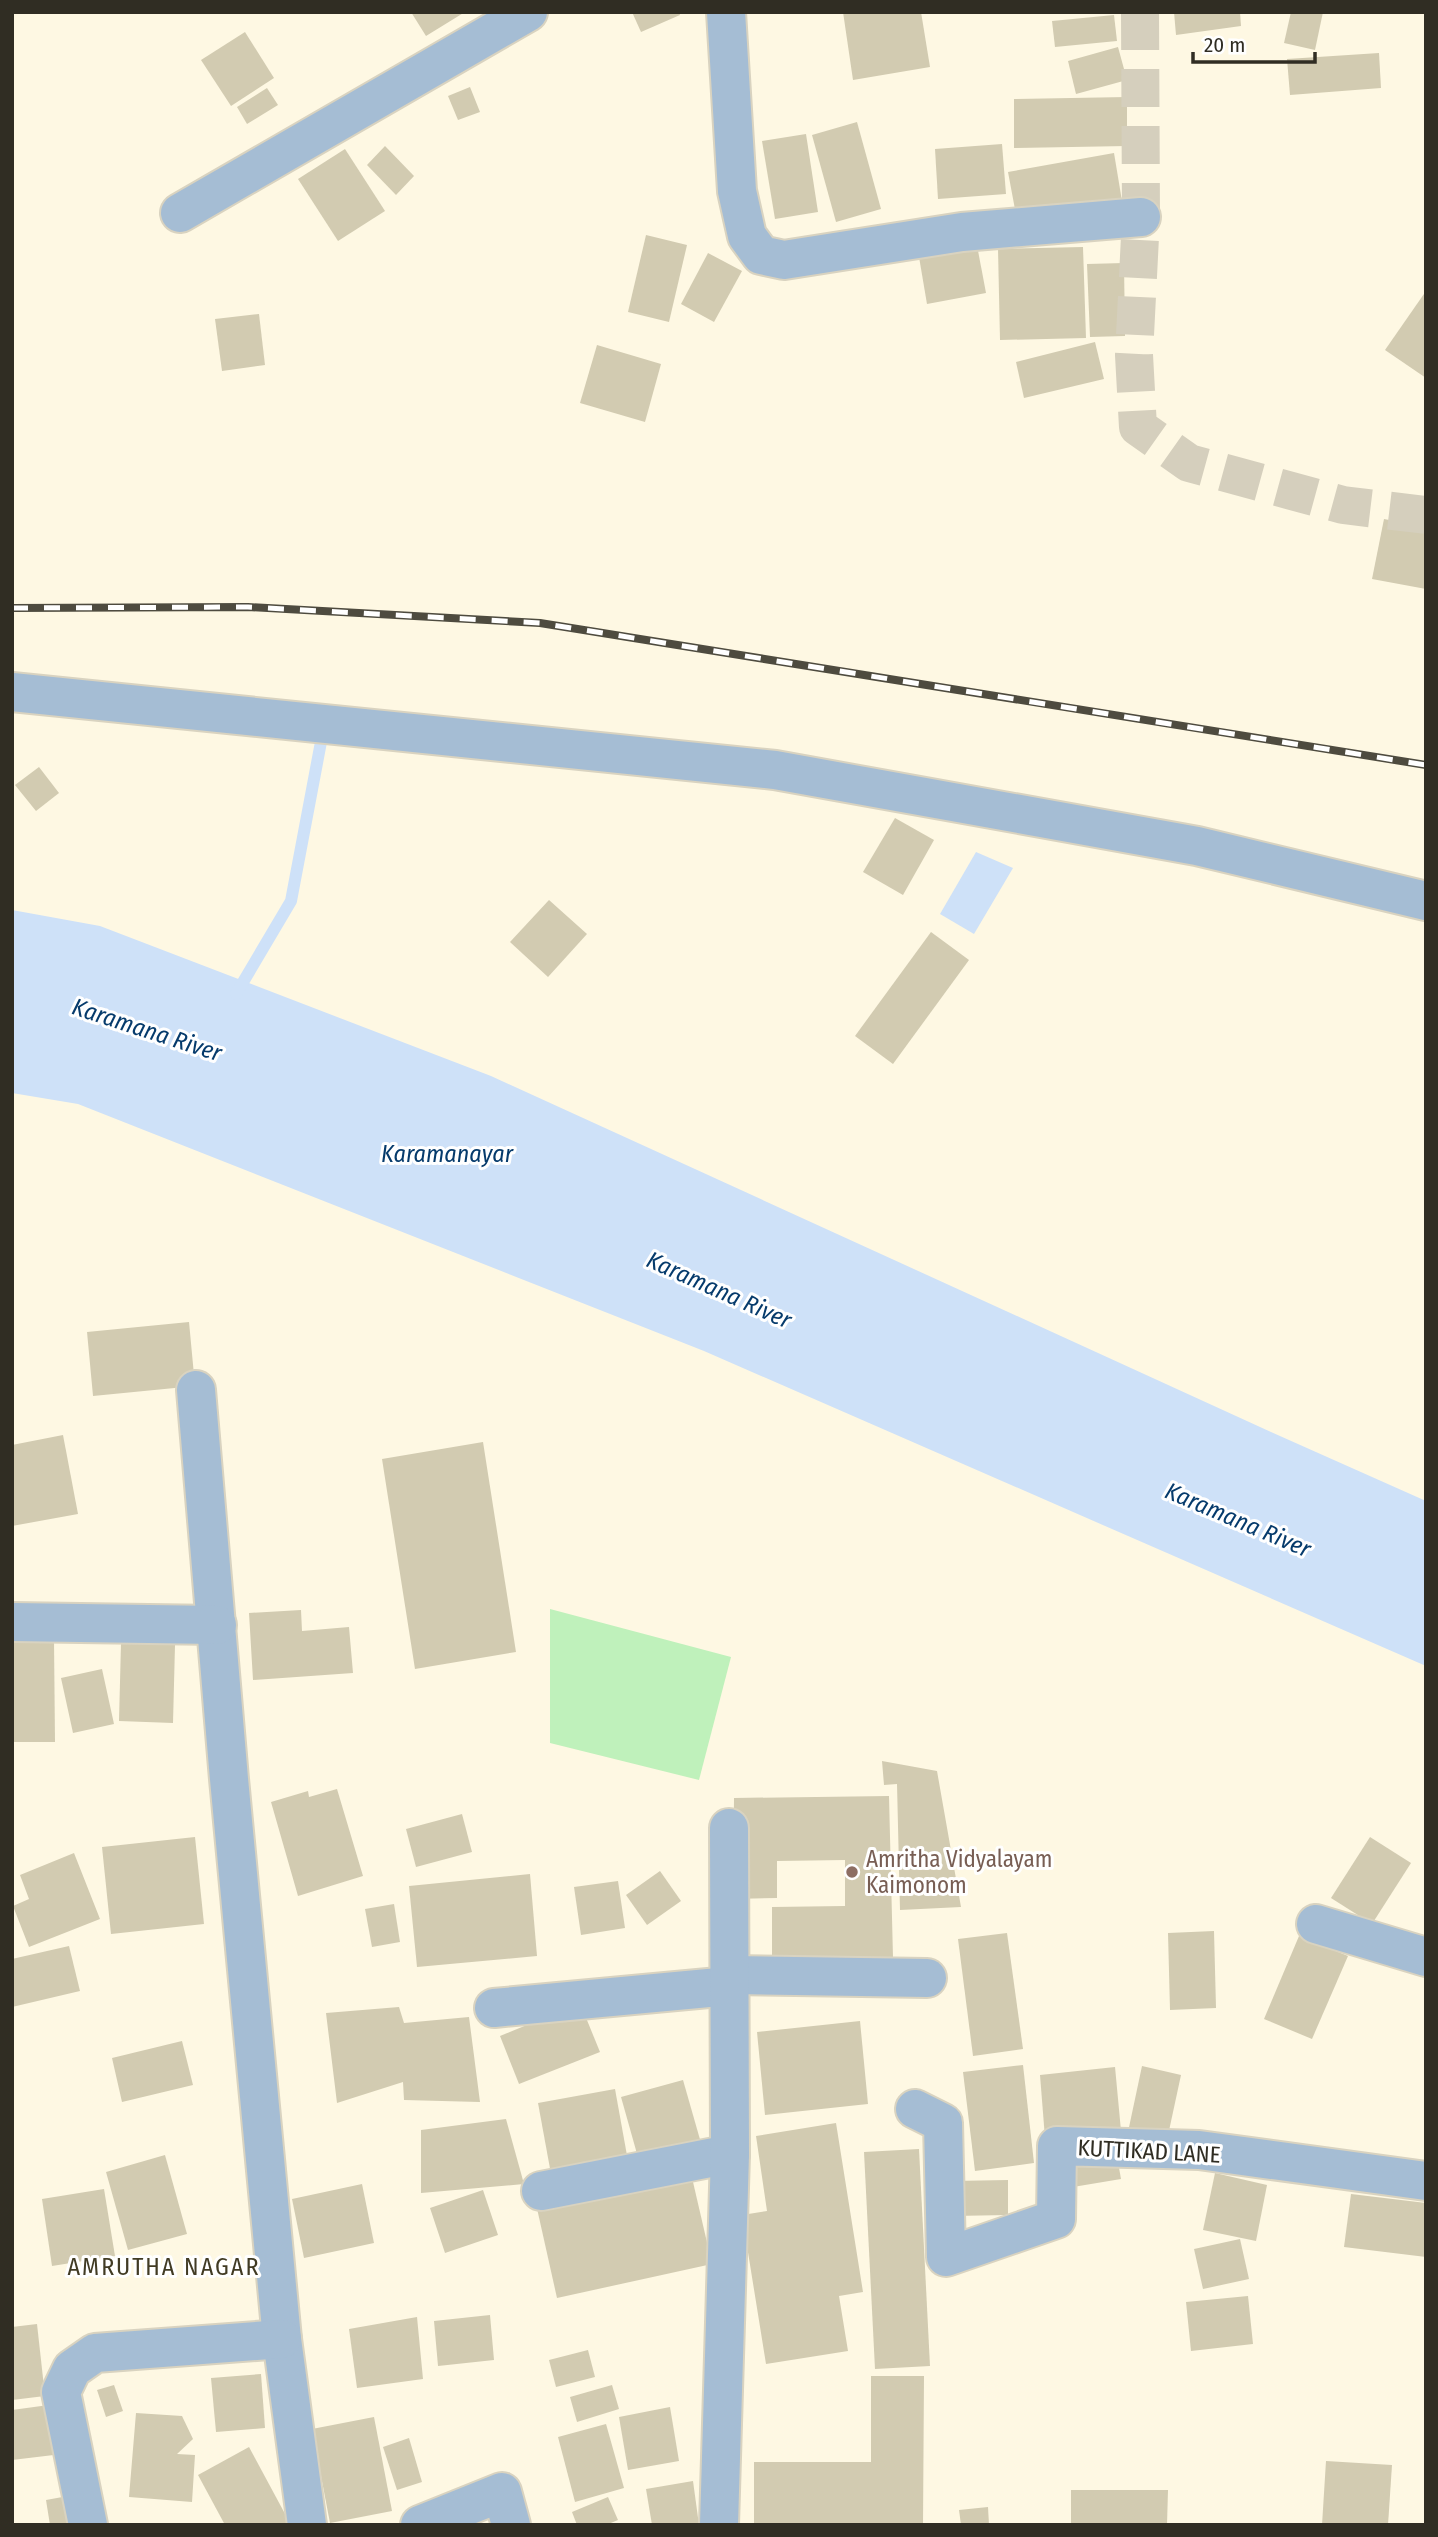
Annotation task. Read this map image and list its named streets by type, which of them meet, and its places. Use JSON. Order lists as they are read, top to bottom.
{
  "streets": {
    "street": ["KUTTIKAD LANE"]
  },
  "districts": ["AMRUTHA NAGAR"],
  "water": ["Karamana River", "Karamanayar"],
  "places": ["Amritha Vidyalayam Kaimonom"],
  "scale_bar": "20 m"
}
